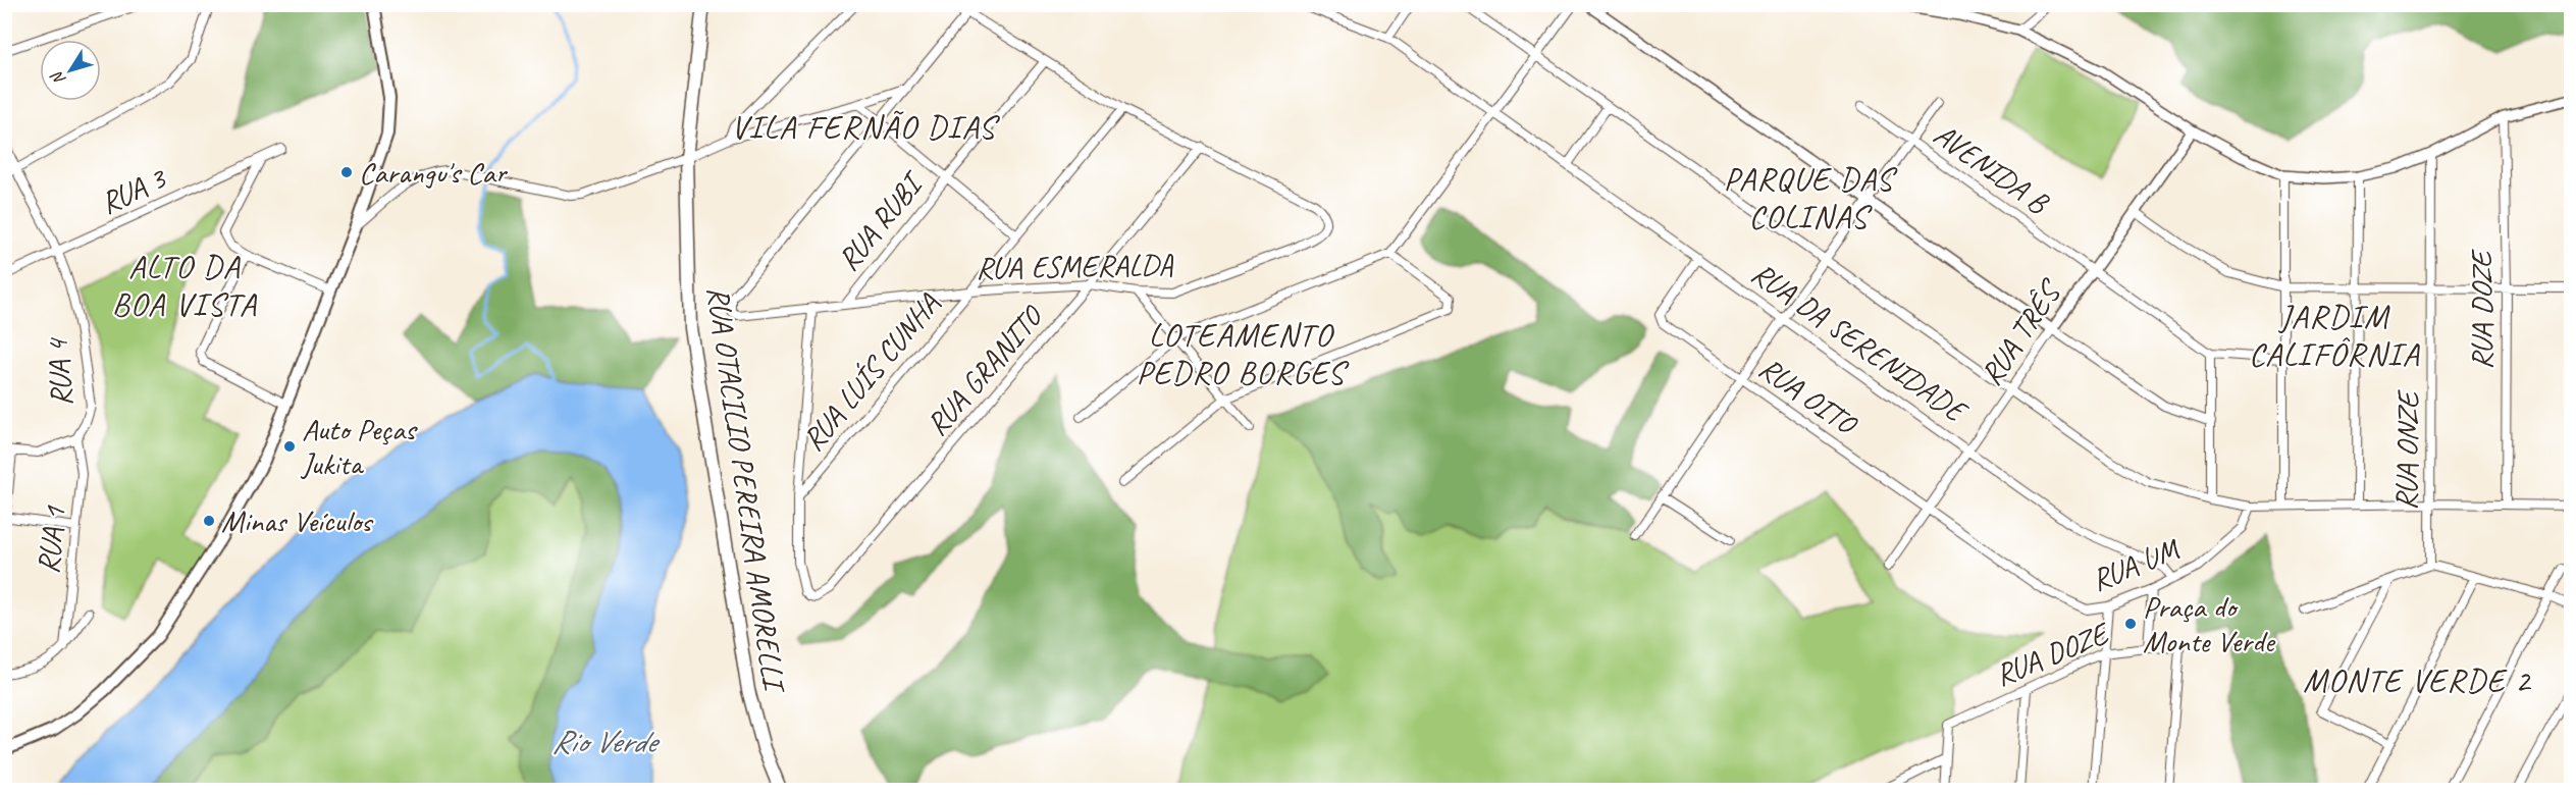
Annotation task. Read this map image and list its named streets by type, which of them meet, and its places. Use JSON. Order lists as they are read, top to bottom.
{
  "streets": {
    "main road": ["RUA OTACILIO PEREIRA AMORELLI"],
    "street": [
      "AVENIDA B",
      "RUA 3",
      "RUA RUBI",
      "RUA ESMERALDA",
      "RUA DOZE",
      "RUA TRÊS",
      "RUA DA SERENIDADE",
      "RUA GRANITO",
      "RUA LUÍS CUNHA",
      "RUA 4",
      "RUA OITO",
      "RUA ONZE",
      "RUA 1",
      "RUA UM"
    ]
  },
  "crossings": [
    ["AVENIDA B", "RUA TRÊS"],
    ["RUA 3", "RUA 4"],
    ["RUA RUBI", "RUA ESMERALDA"],
    ["RUA ESMERALDA", "RUA GRANITO"],
    ["RUA ESMERALDA", "RUA LUÍS CUNHA"],
    ["RUA TRÊS", "RUA DA SERENIDADE"],
    ["RUA TRÊS", "RUA OITO"],
    ["RUA TRÊS", "RUA UM"],
    ["RUA DA SERENIDADE", "RUA OITO"],
    ["RUA DA SERENIDADE", "RUA UM"],
    ["RUA GRANITO", "RUA LUÍS CUNHA"],
    ["RUA 4", "RUA 1"],
    ["RUA OITO", "RUA UM"]
  ],
  "districts": [
    "VILA FERNÃO DIAS",
    "PARQUE DAS COLINAS",
    "ALTO DA BOA VISTA",
    "JARDIM CALIFÔRNIA",
    "LOTEAMENTO PEDRO BORGES",
    "MONTE VERDE 2"
  ],
  "water": ["Rio Verde"],
  "places": [
    "Carangu's Car",
    "Auto Peças Jukita",
    "Minas Veículos",
    "Praça do Monte Verde"
  ],
  "north": "bottom left"
}
